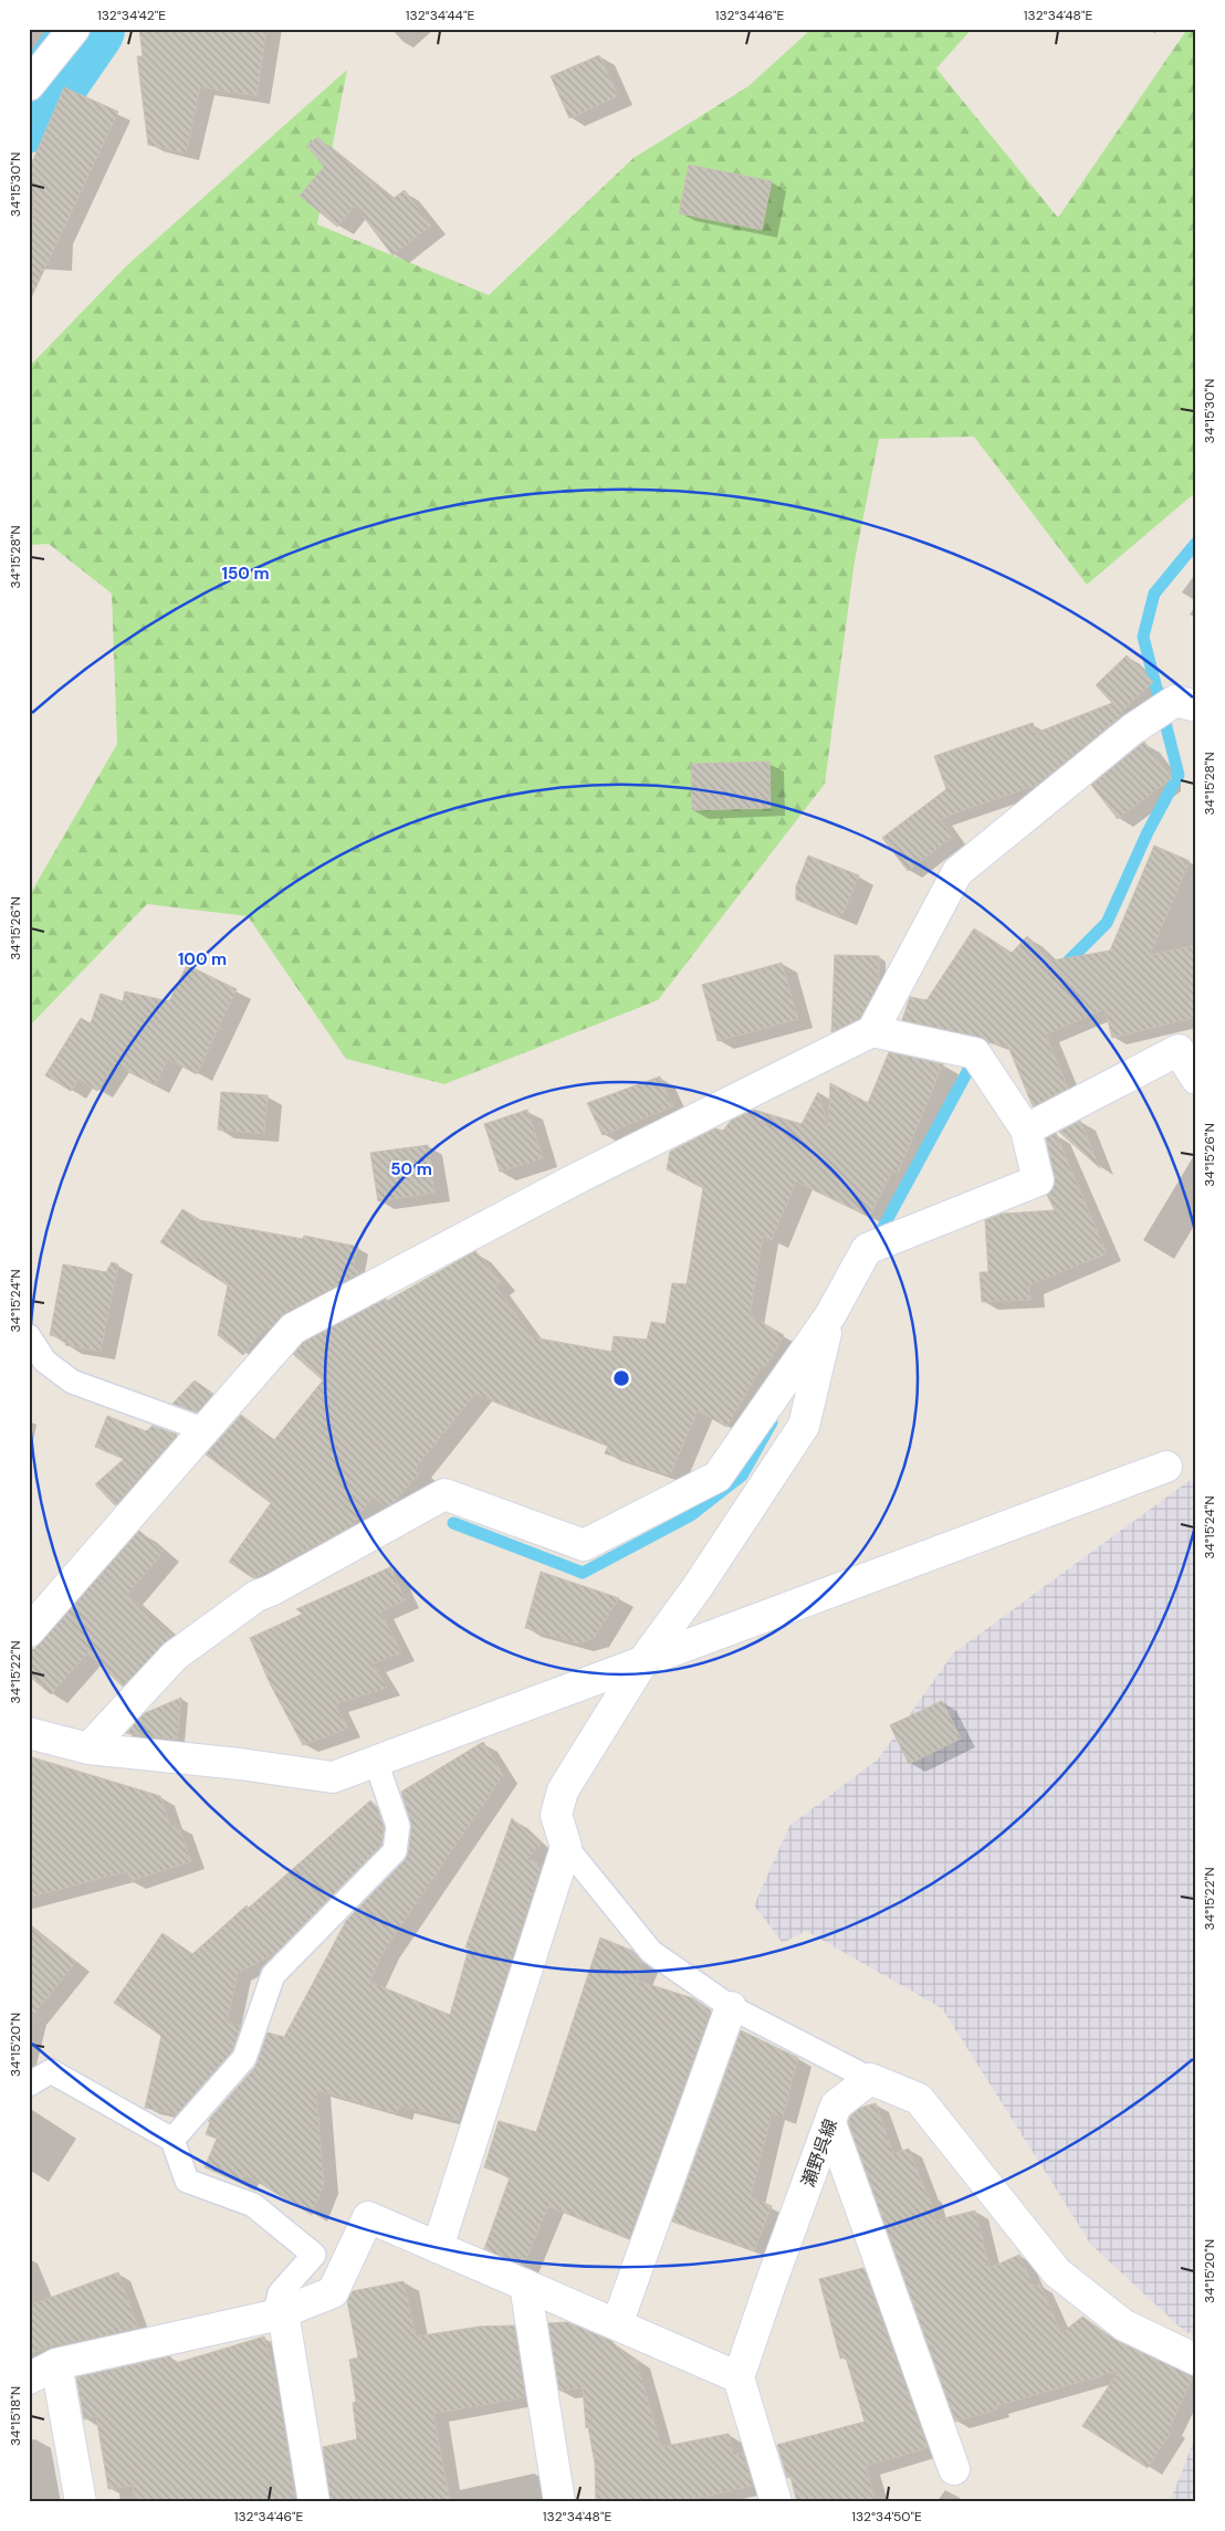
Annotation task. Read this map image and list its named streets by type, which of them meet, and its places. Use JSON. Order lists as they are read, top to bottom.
{
  "streets": {
    "street": ["瀬野呉線"]
  },
  "coordinates": [
    "132°34'42\"E",
    "132°34'44\"E",
    "132°34'46\"E",
    "132°34'48\"E",
    "34°15'30\"N",
    "34°15'28\"N",
    "34°15'26\"N",
    "34°15'24\"N",
    "34°15'22\"N",
    "34°15'20\"N",
    "34°15'18\"N",
    "132°34'50\"E"
  ],
  "rings": ["150 m", "100 m", "50 m"]
}
